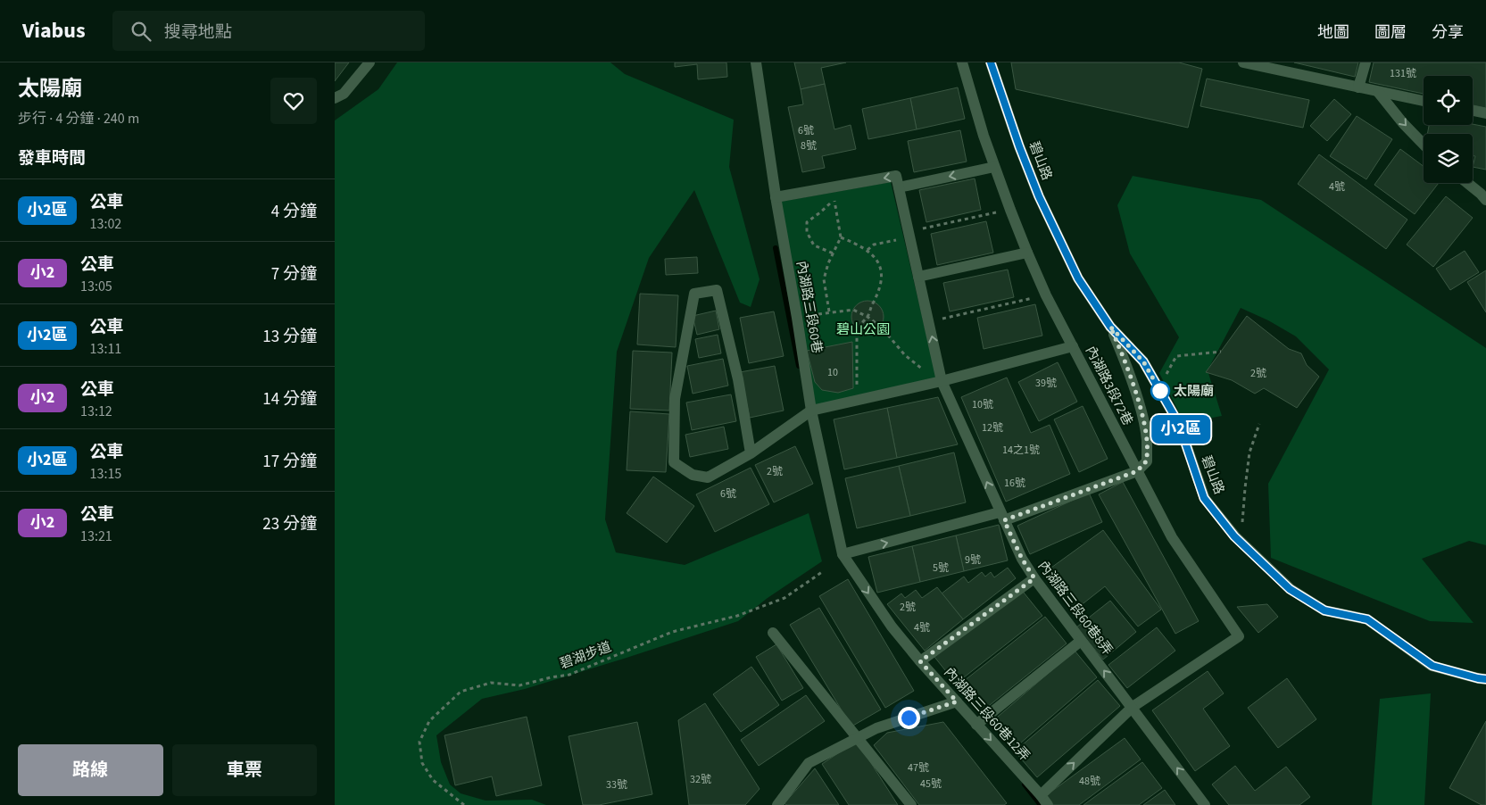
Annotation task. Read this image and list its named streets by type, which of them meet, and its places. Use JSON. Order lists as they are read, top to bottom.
{
  "streets": {
    "street": [
      "碧山路",
      "內湖路三段60巷",
      "內湖路3段72巷",
      "內湖路三段60巷8弄",
      "內湖路三段60巷12弄"
    ],
    "path": ["碧湖步道"]
  },
  "crossings": [
    ["內湖路三段60巷", "內湖路三段60巷12弄"],
    ["內湖路3段72巷", "內湖路三段60巷8弄"]
  ],
  "one_way": ["內湖路三段60巷8弄"],
  "parks": ["碧山公園"],
  "places": ["太陽廟"],
  "lines": ["bus line 小2區"],
  "house_numbers": [
    "131號",
    "6號",
    "8號",
    "4號",
    "10",
    "2號",
    "39號",
    "10號",
    "12號",
    "14之1號",
    "2號",
    "16號",
    "6號",
    "9號",
    "5號",
    "2號",
    "4號",
    "47號",
    "32號",
    "48號",
    "45號",
    "33號"
  ],
  "page": {
    "header": "Viabus",
    "search": "搜尋地點",
    "nav": ["地圖", "圖層", "分享"],
    "heading": [
      ["太陽廟", "步行 · 4 分鐘 · 240 m"],
      "發車時間"
    ],
    "on_map": "小2區",
    "list": [
      {
        "mark": "小2區",
        "name": "公車",
        "note": "13:02",
        "value": "4 分鐘"
      },
      {
        "mark": "小2",
        "name": "公車",
        "note": "13:05",
        "value": "7 分鐘"
      },
      {
        "mark": "小2區",
        "name": "公車",
        "note": "13:11",
        "value": "13 分鐘"
      },
      {
        "mark": "小2",
        "name": "公車",
        "note": "13:12",
        "value": "14 分鐘"
      },
      {
        "mark": "小2區",
        "name": "公車",
        "note": "13:15",
        "value": "17 分鐘"
      },
      {
        "mark": "小2",
        "name": "公車",
        "note": "13:21",
        "value": "23 分鐘"
      }
    ],
    "buttons": ["路線", "車票"]
  }
}
